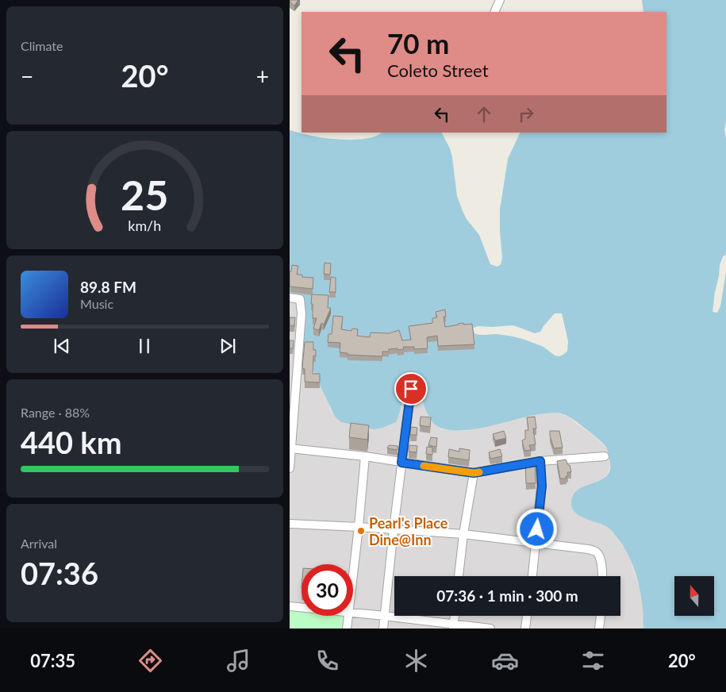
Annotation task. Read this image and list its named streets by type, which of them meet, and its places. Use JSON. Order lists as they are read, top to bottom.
{
  "places": ["Pearl's Place Dine@Inn"],
  "north": "top",
  "page": {
    "tile": [
      "Climate",
      ["Range · 88%", "440 km"],
      ["Arrival", "07:36"]
    ],
    "turn": ["70 m", "Coleto Street"],
    "heat": ["−", "20°", "+"],
    "song": ["89.8 FM", "Music"],
    "limit": "30",
    "trip": "07:36 · 1 min · 300 m",
    "tabs": ["07:35", "20°"],
    "gauge": ["25", "km/h"]
  }
}
